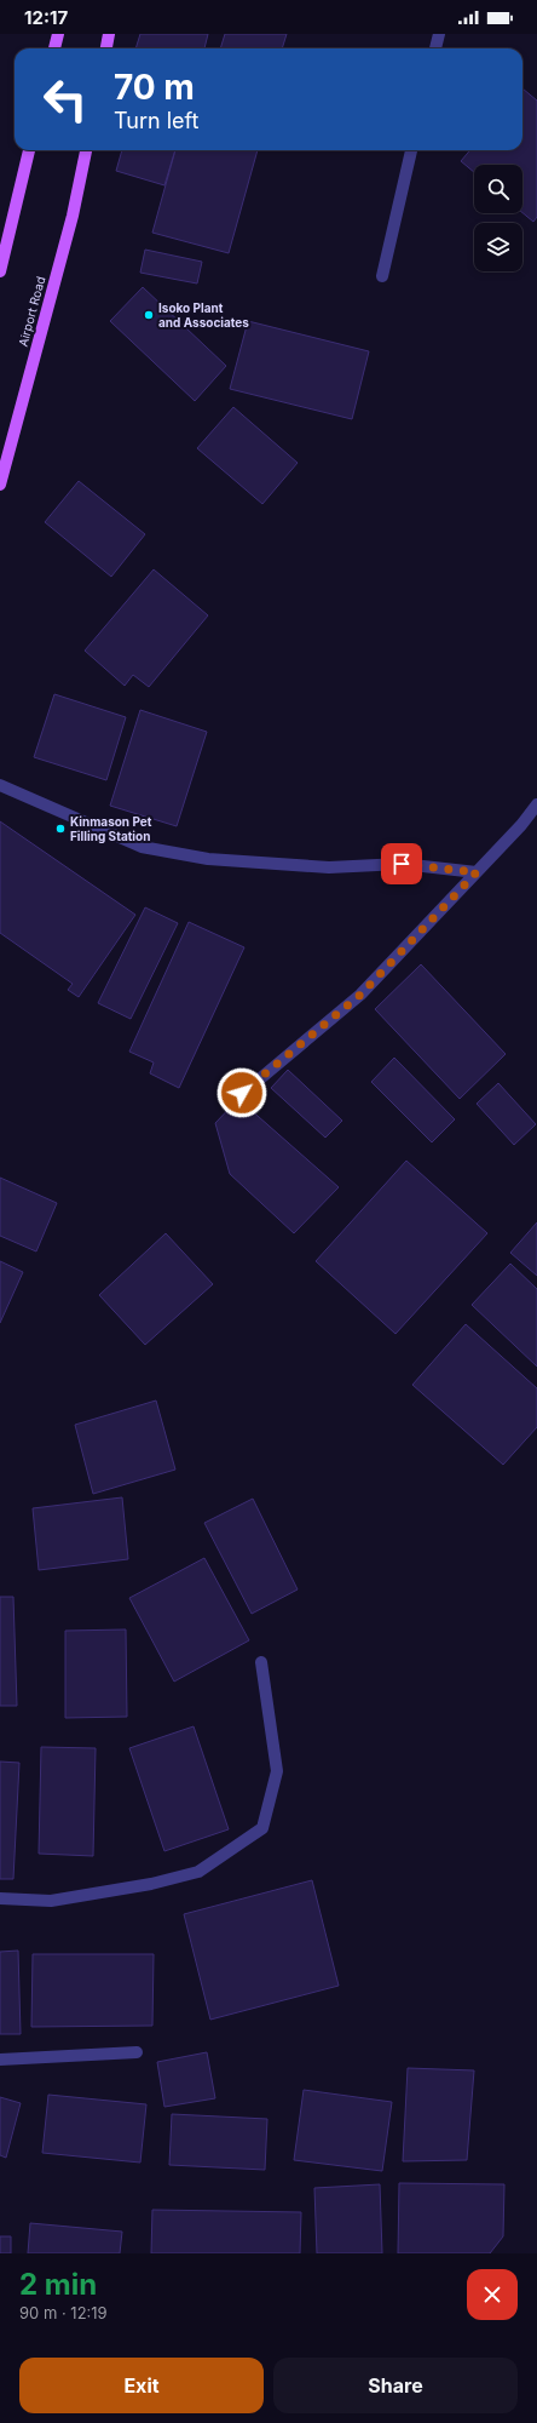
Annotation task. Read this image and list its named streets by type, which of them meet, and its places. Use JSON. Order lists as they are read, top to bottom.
{
  "streets": {
    "main road": ["Airport Road"]
  },
  "places": ["Isoko Plant and Associates", "Kinmason Pet Filling Station"],
  "page": {
    "status": "12:17",
    "turn": ["70 m", "Turn left"],
    "heading": ["2 min", "90 m · 12:19"],
    "buttons": ["Exit", "Share"]
  }
}
